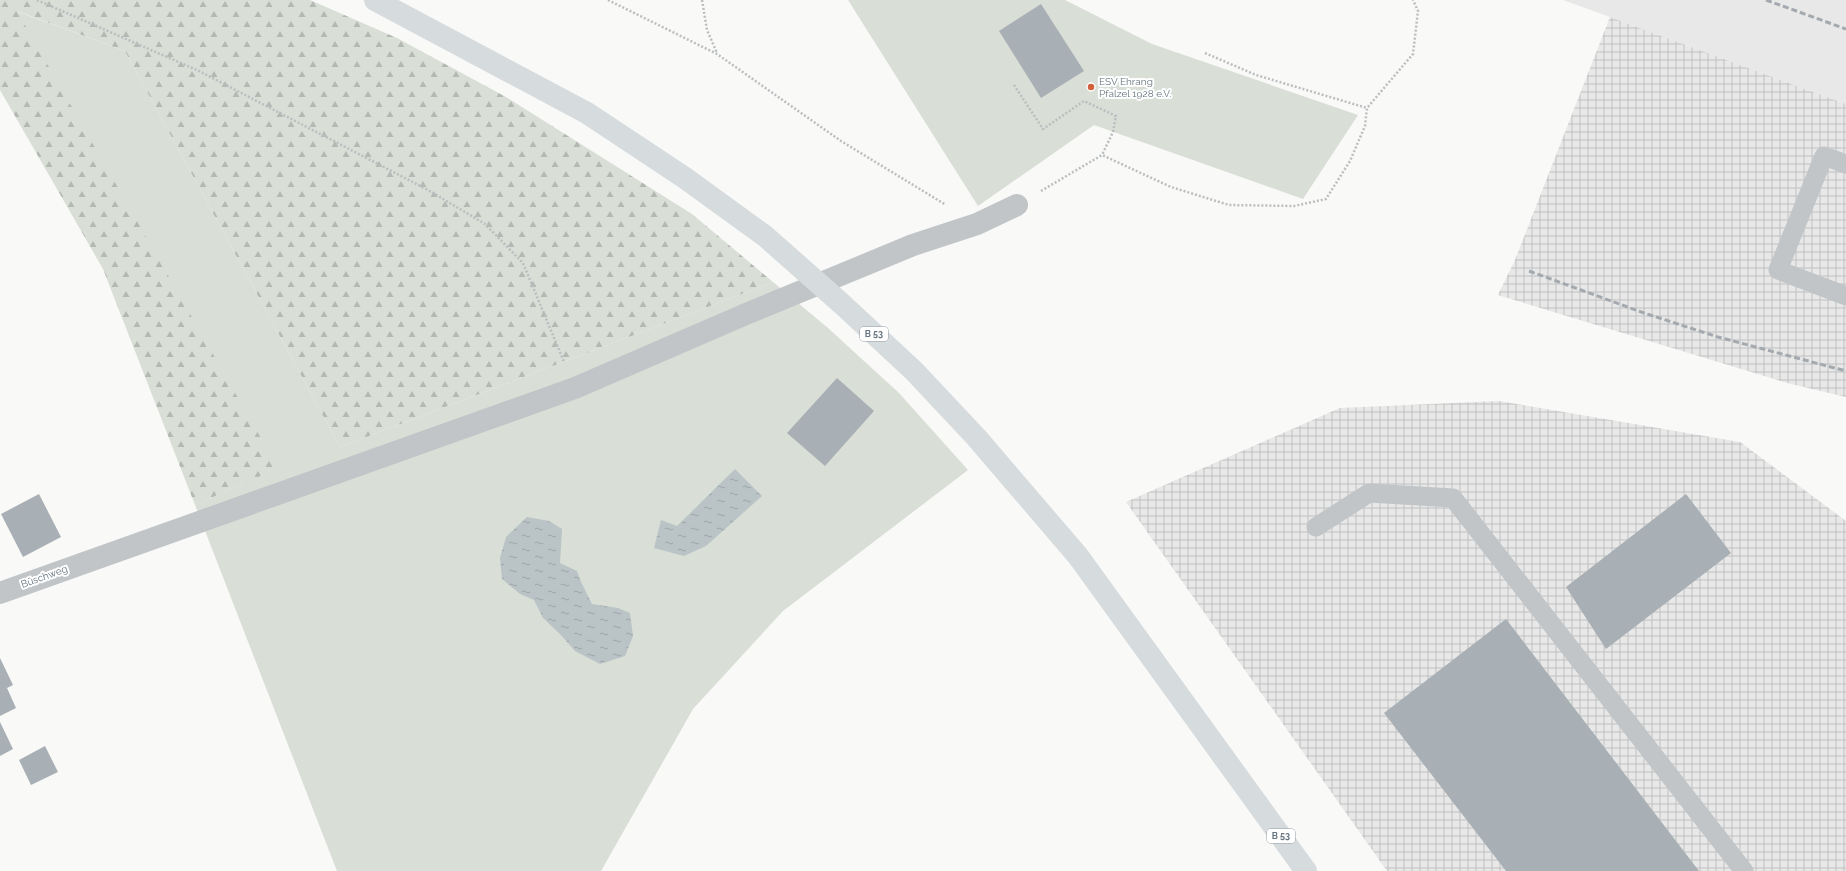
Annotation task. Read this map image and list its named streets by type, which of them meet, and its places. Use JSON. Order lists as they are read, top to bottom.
{
  "streets": {
    "main road": ["B 53"],
    "street": ["Büschweg"]
  },
  "places": ["ESV Ehrang Pfalzel 1928 e.V."]
}
